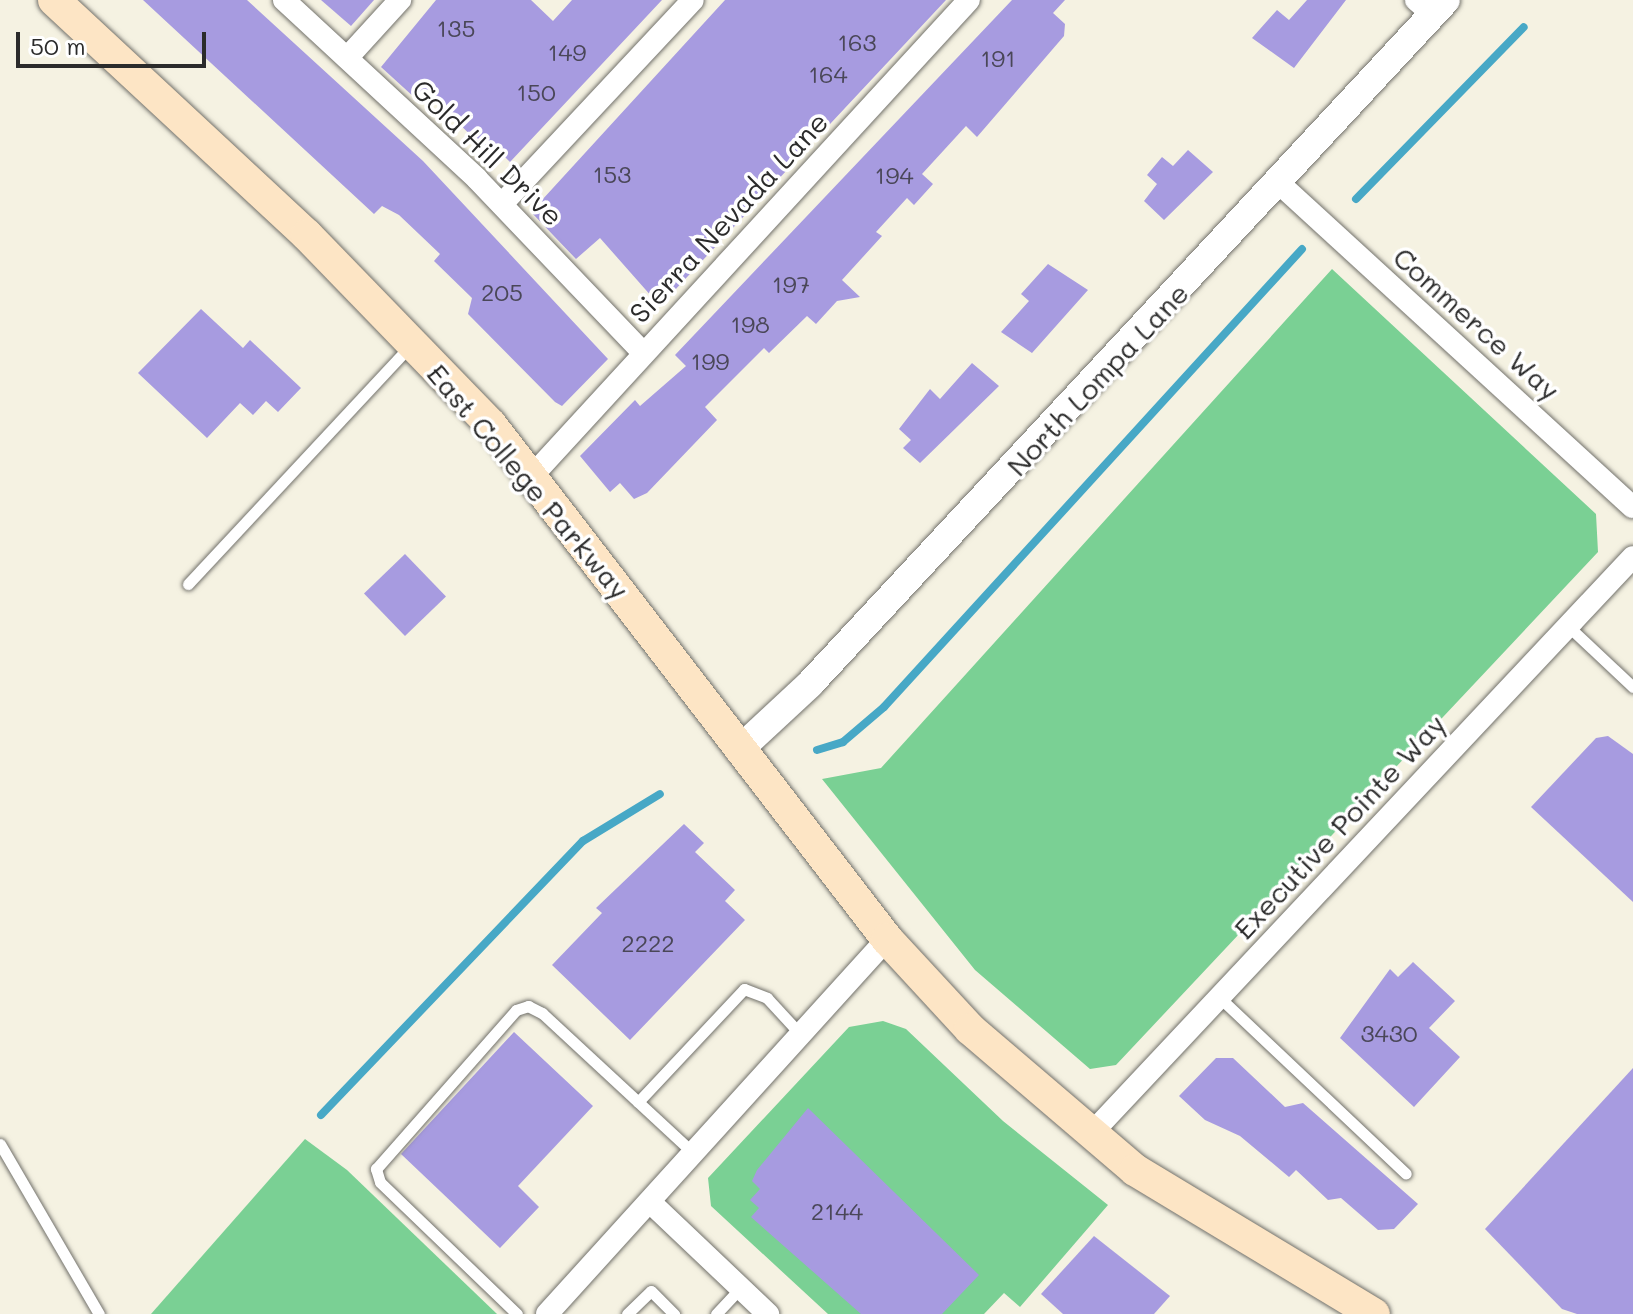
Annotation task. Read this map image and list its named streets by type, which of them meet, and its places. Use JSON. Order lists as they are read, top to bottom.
{
  "streets": {
    "main road": ["East College Parkway"],
    "street": [
      "Gold Hill Drive",
      "Sierra Nevada Lane",
      "Commerce Way",
      "North Lompa Lane",
      "Executive Pointe Way"
    ]
  },
  "crossings": [
    ["Gold Hill Drive", "Sierra Nevada Lane"],
    ["Sierra Nevada Lane", "East College Parkway"],
    ["Commerce Way", "North Lompa Lane"],
    ["North Lompa Lane", "East College Parkway"],
    ["East College Parkway", "Executive Pointe Way"]
  ],
  "house_numbers": [
    "135",
    "163",
    "149",
    "191",
    "164",
    "150",
    "153",
    "194",
    "197",
    "205",
    "198",
    "199",
    "2222",
    "3430",
    "2144"
  ],
  "scale_bar": "50 m"
}
